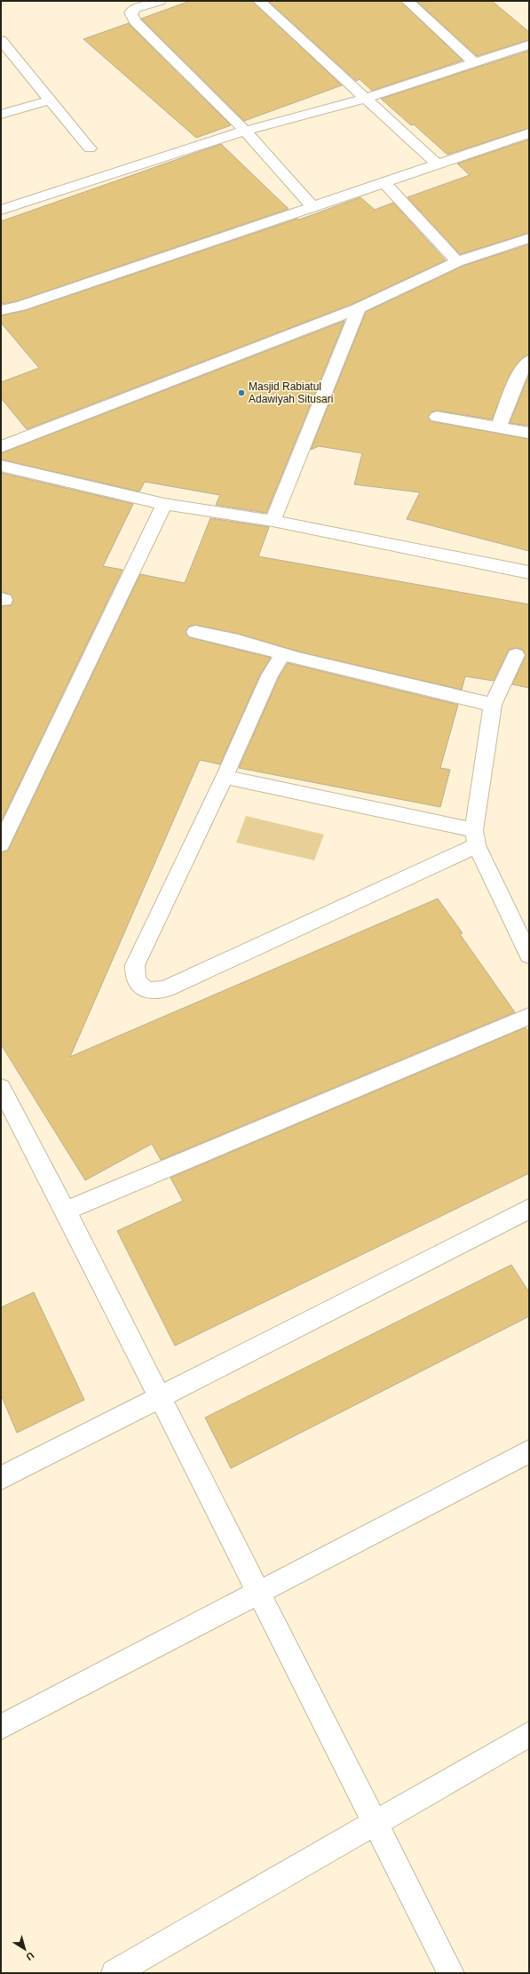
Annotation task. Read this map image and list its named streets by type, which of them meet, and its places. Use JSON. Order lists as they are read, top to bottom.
{
  "places": ["Masjid Rabiatul Adawiyah Situsari"],
  "north": "bottom right"
}
